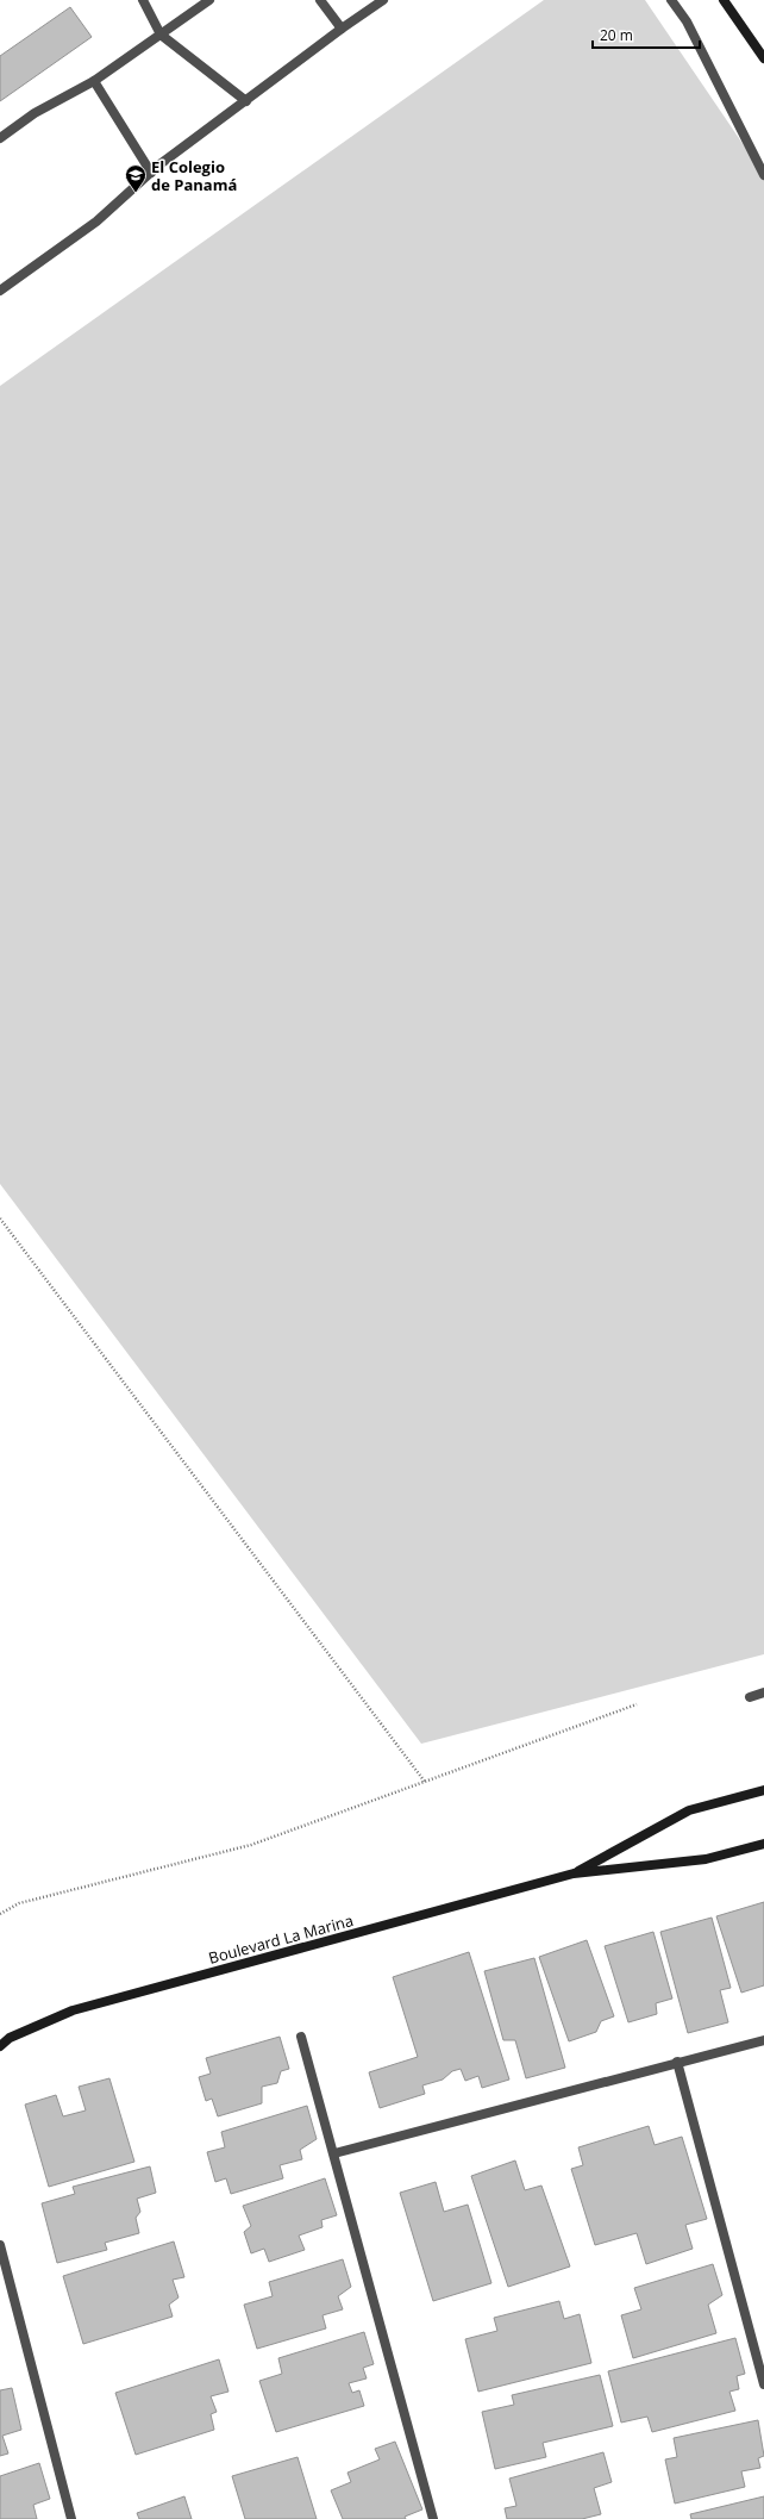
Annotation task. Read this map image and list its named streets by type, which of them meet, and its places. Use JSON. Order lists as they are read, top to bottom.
{
  "streets": {
    "street": ["Boulevard La Marina"]
  },
  "places": {
    "school or university": ["El Colegio de Panamá"]
  },
  "scale_bar": "20 m"
}
